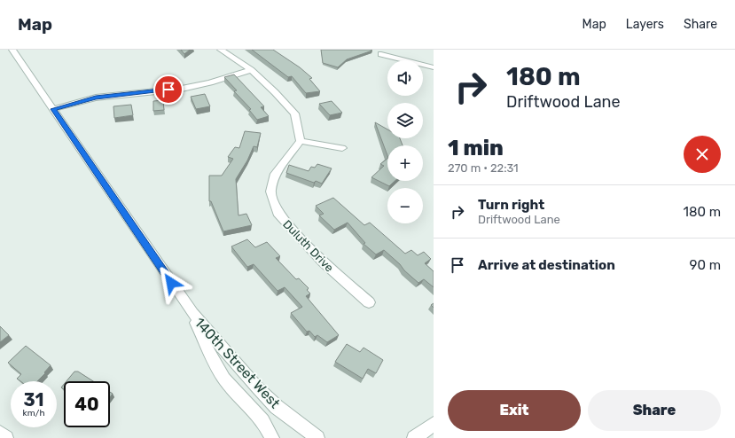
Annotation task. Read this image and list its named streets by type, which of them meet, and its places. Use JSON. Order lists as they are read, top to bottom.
{
  "streets": {
    "street": ["Duluth Drive", "140th Street West"]
  },
  "page": {
    "header": "Map",
    "nav": ["Map", "Layers", "Share"],
    "turn": ["180 m", "Driftwood Lane"],
    "map_buttons": ["+", "−"],
    "heading": ["1 min", "270 m · 22:31"],
    "list": [
      {
        "name": "Turn right",
        "note": "Driftwood Lane",
        "value": "180 m"
      },
      {
        "name": "Arrive at destination",
        "value": "90 m"
      }
    ],
    "speed": "31 km/h",
    "limit": "40",
    "buttons": ["Exit", "Share"]
  }
}
